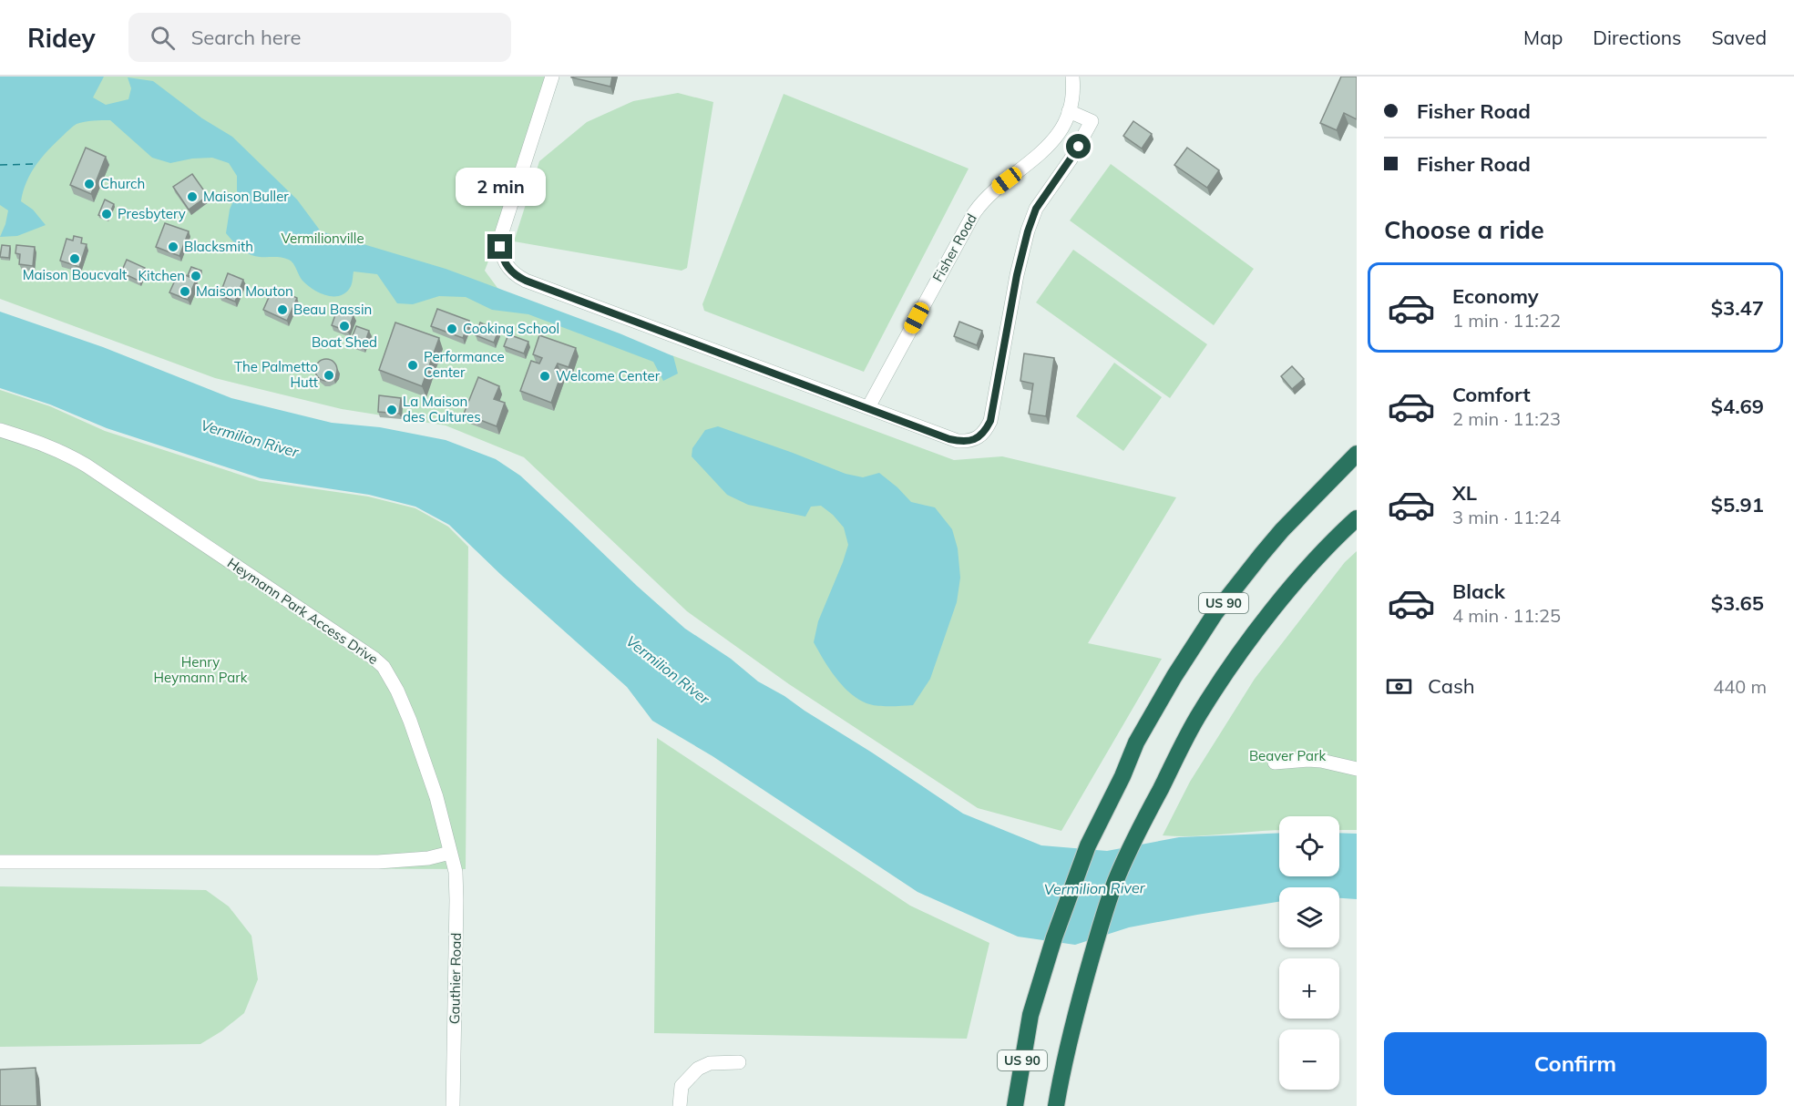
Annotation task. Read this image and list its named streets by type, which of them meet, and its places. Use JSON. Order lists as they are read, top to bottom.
{
  "streets": {
    "highway": ["US 90"],
    "street": ["Fisher Road", "Heymann Park Access Drive", "Gauthier Road"]
  },
  "crossings": [
    ["Heymann Park Access Drive", "Gauthier Road"]
  ],
  "water": ["Vermilion River"],
  "parks": ["Vermilionville", "Henry Heymann Park", "Beaver Park"],
  "places": [
    "Church",
    "Maison Buller",
    "Presbytery",
    "Blacksmith",
    "Maison Boucvalt",
    "Kitchen",
    "Maison Mouton",
    "Beau Bassin",
    "Boat Shed",
    "Cooking School",
    "Performance Center",
    "The Palmetto Hutt",
    "Welcome Center",
    "La Maison des Cultures"
  ],
  "page": {
    "header": "Ridey",
    "search": "Search here",
    "nav": ["Map", "Directions", "Saved"],
    "banner": ["Fisher Road", "Fisher Road"],
    "bubble": "2 min",
    "heading": "Choose a ride",
    "list": [
      {
        "name": "Economy",
        "note": "1 min · 11:22",
        "value": "$3.47"
      },
      {
        "name": "Comfort",
        "note": "2 min · 11:23",
        "value": "$4.69"
      },
      {
        "name": "XL",
        "note": "3 min · 11:24",
        "value": "$5.91"
      },
      {
        "name": "Black",
        "note": "4 min · 11:25",
        "value": "$3.65"
      }
    ],
    "pay": ["Cash", "440 m"],
    "map_buttons": ["+", "−"],
    "buttons": "Confirm"
  }
}
